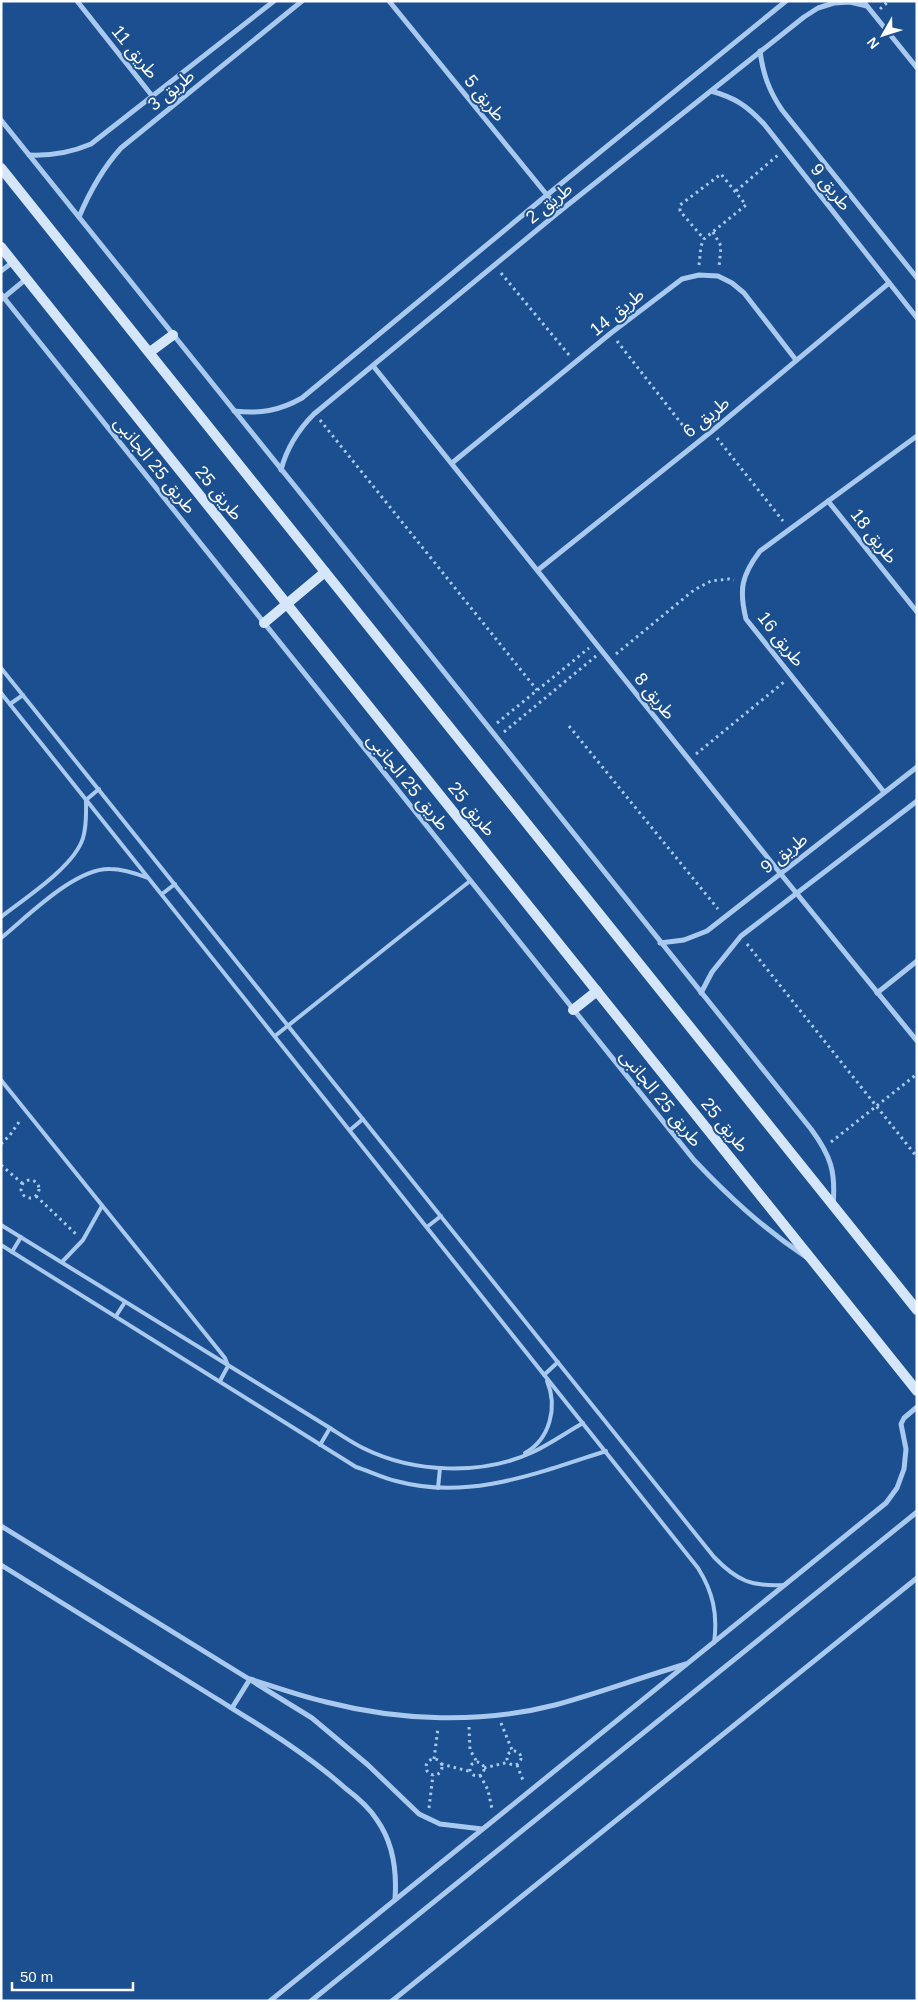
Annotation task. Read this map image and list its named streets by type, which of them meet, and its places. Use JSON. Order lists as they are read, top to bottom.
{
  "streets": {
    "street": [
      "طريق 11",
      "طريق 3",
      "طريق 5",
      "طريق 9",
      "طريق 2",
      "طريق 14",
      "طريق 6",
      "طريق 25 الجانبى",
      "طريق 25",
      "طريق 18",
      "طريق 16",
      "طريق 8"
    ]
  },
  "crossings": [
    ["طريق 11", "طريق 3"],
    ["طريق 5", "طريق 2"],
    ["طريق 9", "طريق 2"],
    ["طريق 9", "طريق 6"],
    ["طريق 9", "طريق 16"],
    ["طريق 9", "طريق 8"],
    ["طريق 2", "طريق 8"],
    ["طريق 14", "طريق 6"],
    ["طريق 14", "طريق 8"],
    ["طريق 6", "طريق 8"],
    ["طريق 25 الجانبى", "طريق 25"]
  ],
  "scale_bar": "50 m",
  "north": "bottom left"
}
